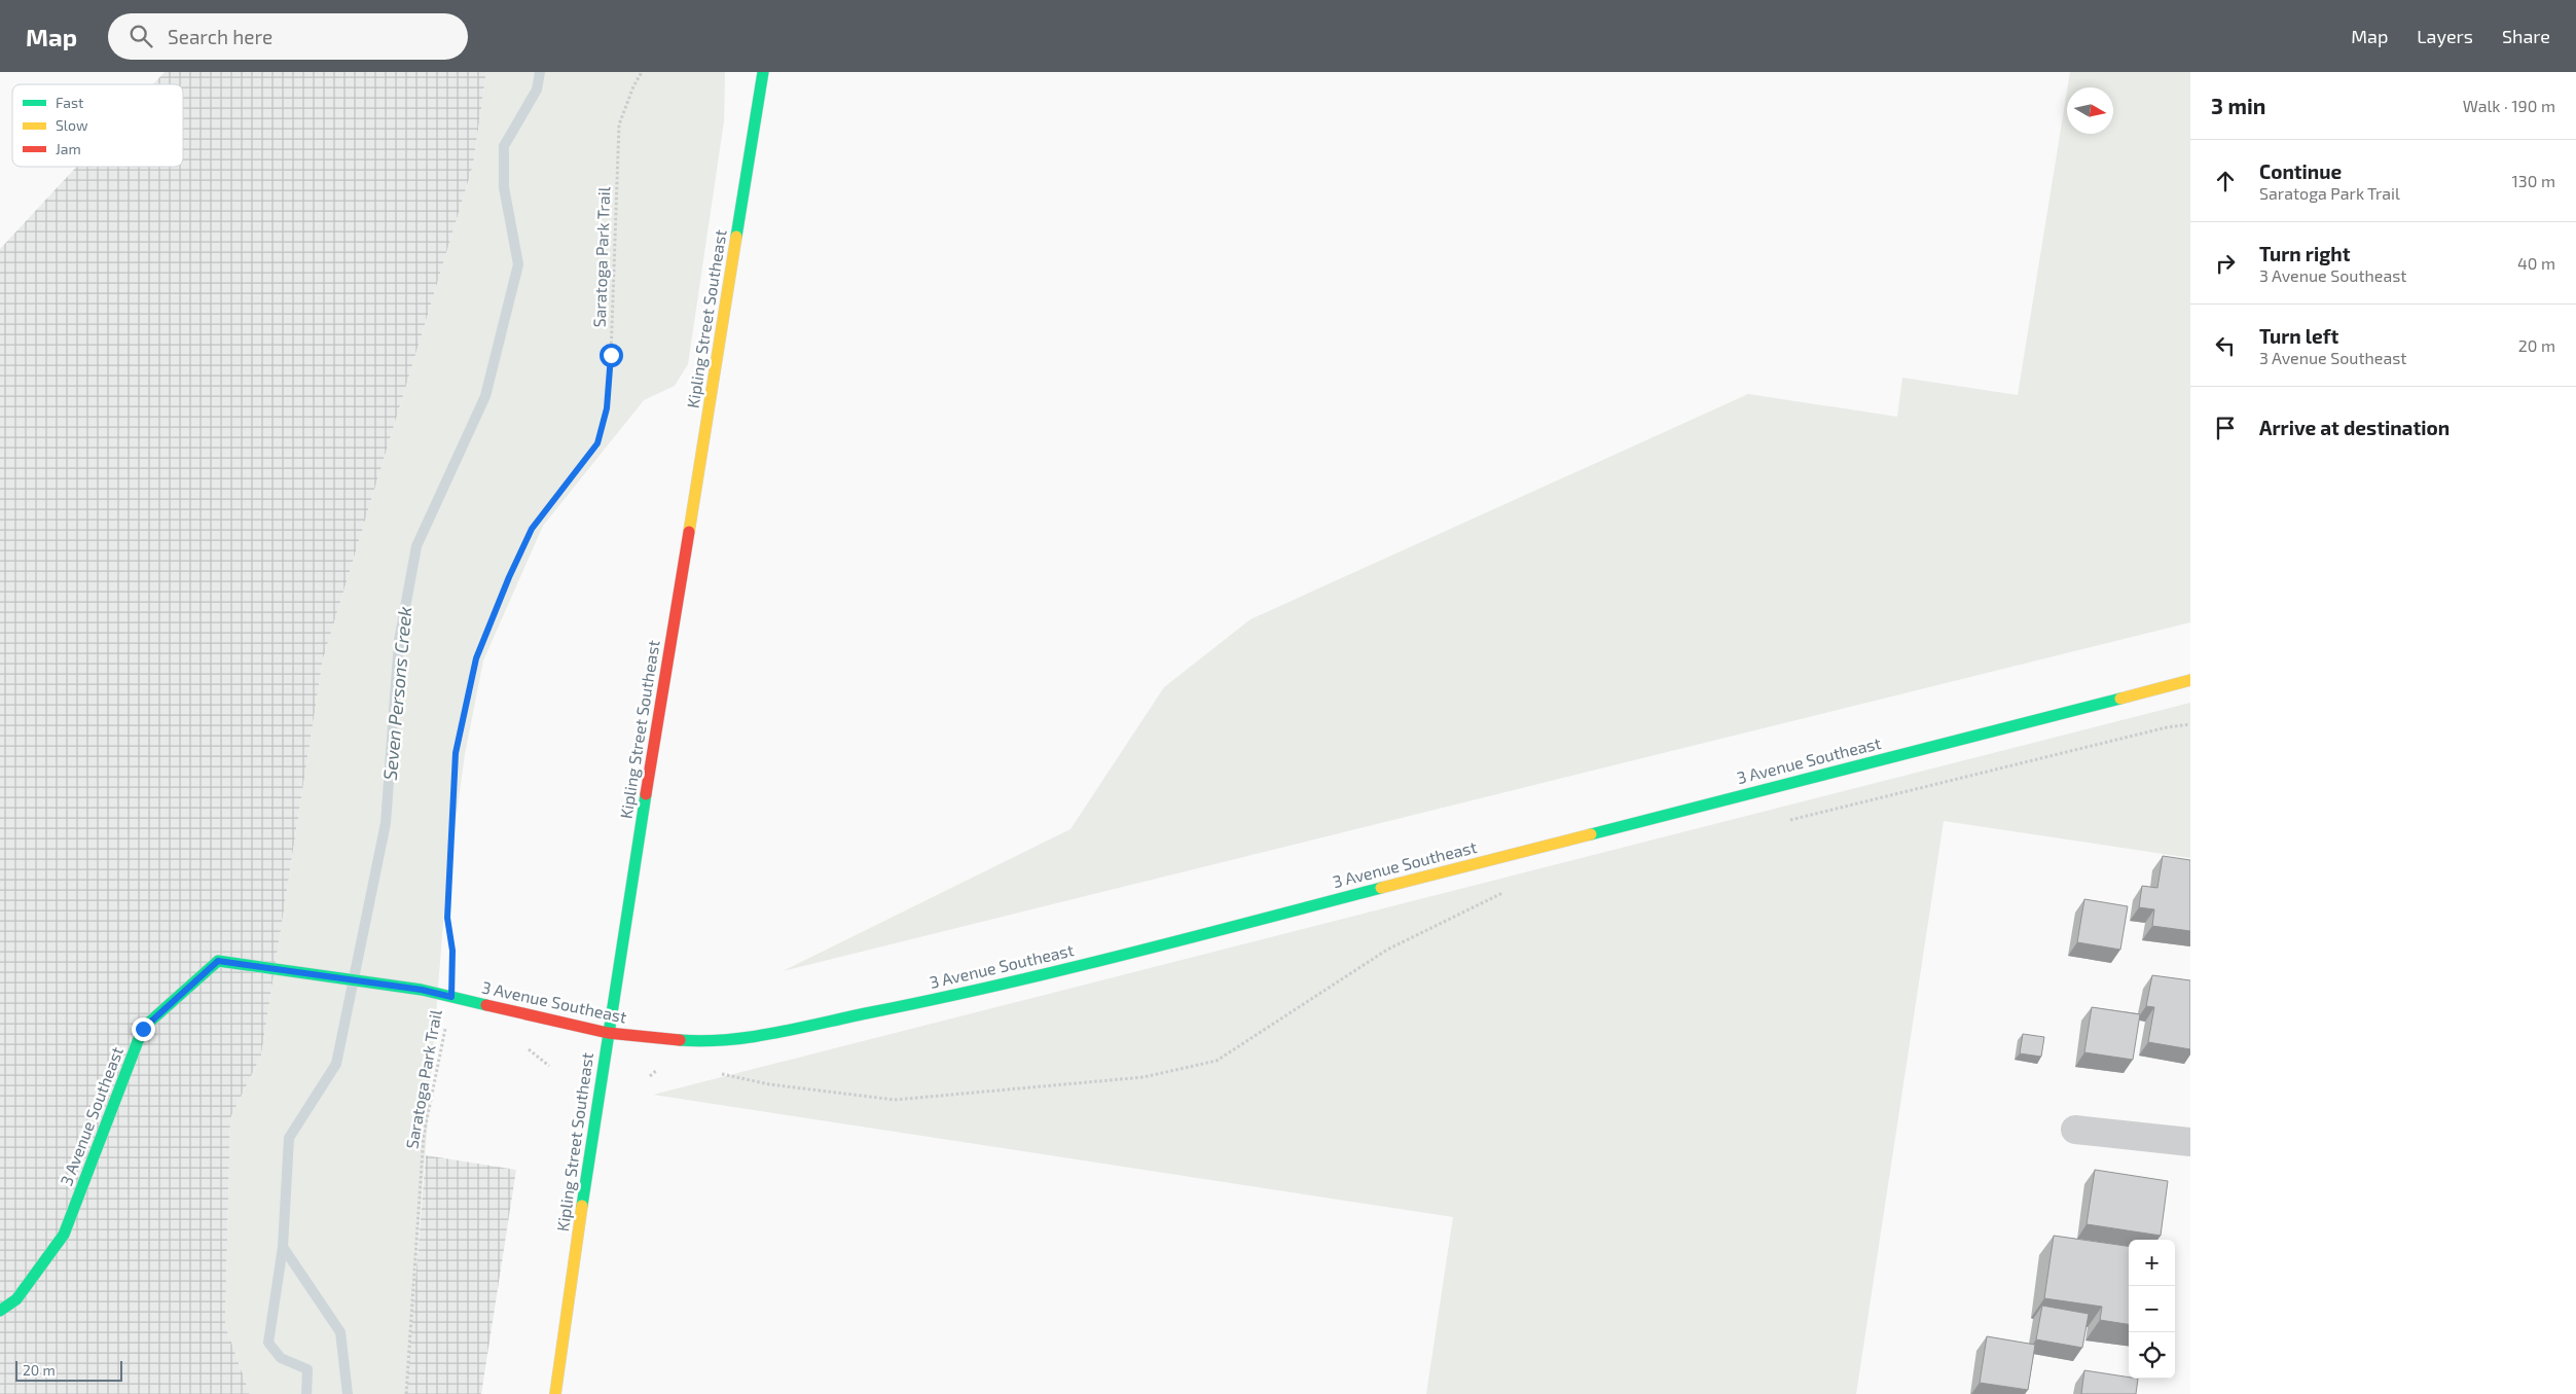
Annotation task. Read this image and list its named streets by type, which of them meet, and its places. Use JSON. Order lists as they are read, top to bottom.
{
  "streets": {
    "street": ["Kipling Street Southeast", "3 Avenue Southeast"],
    "path": ["Saratoga Park Trail"]
  },
  "crossings": [
    ["Saratoga Park Trail", "3 Avenue Southeast"],
    ["Kipling Street Southeast", "3 Avenue Southeast"]
  ],
  "water": ["Seven Persons Creek"],
  "legend": ["Fast", "Slow", "Jam"],
  "scale_bar": "20 m",
  "north": "right",
  "page": {
    "header": "Map",
    "search": "Search here",
    "nav": ["Map", "Layers", "Share"],
    "heading": ["3 min", "Walk · 190 m"],
    "list": [
      ["Continue", "Saratoga Park Trail", "130 m"],
      ["Turn right", "3 Avenue Southeast", "40 m"],
      ["Turn left", "3 Avenue Southeast", "20 m"],
      "Arrive at destination"
    ],
    "map_buttons": ["+", "−"],
    "scale": "20 m"
  }
}
